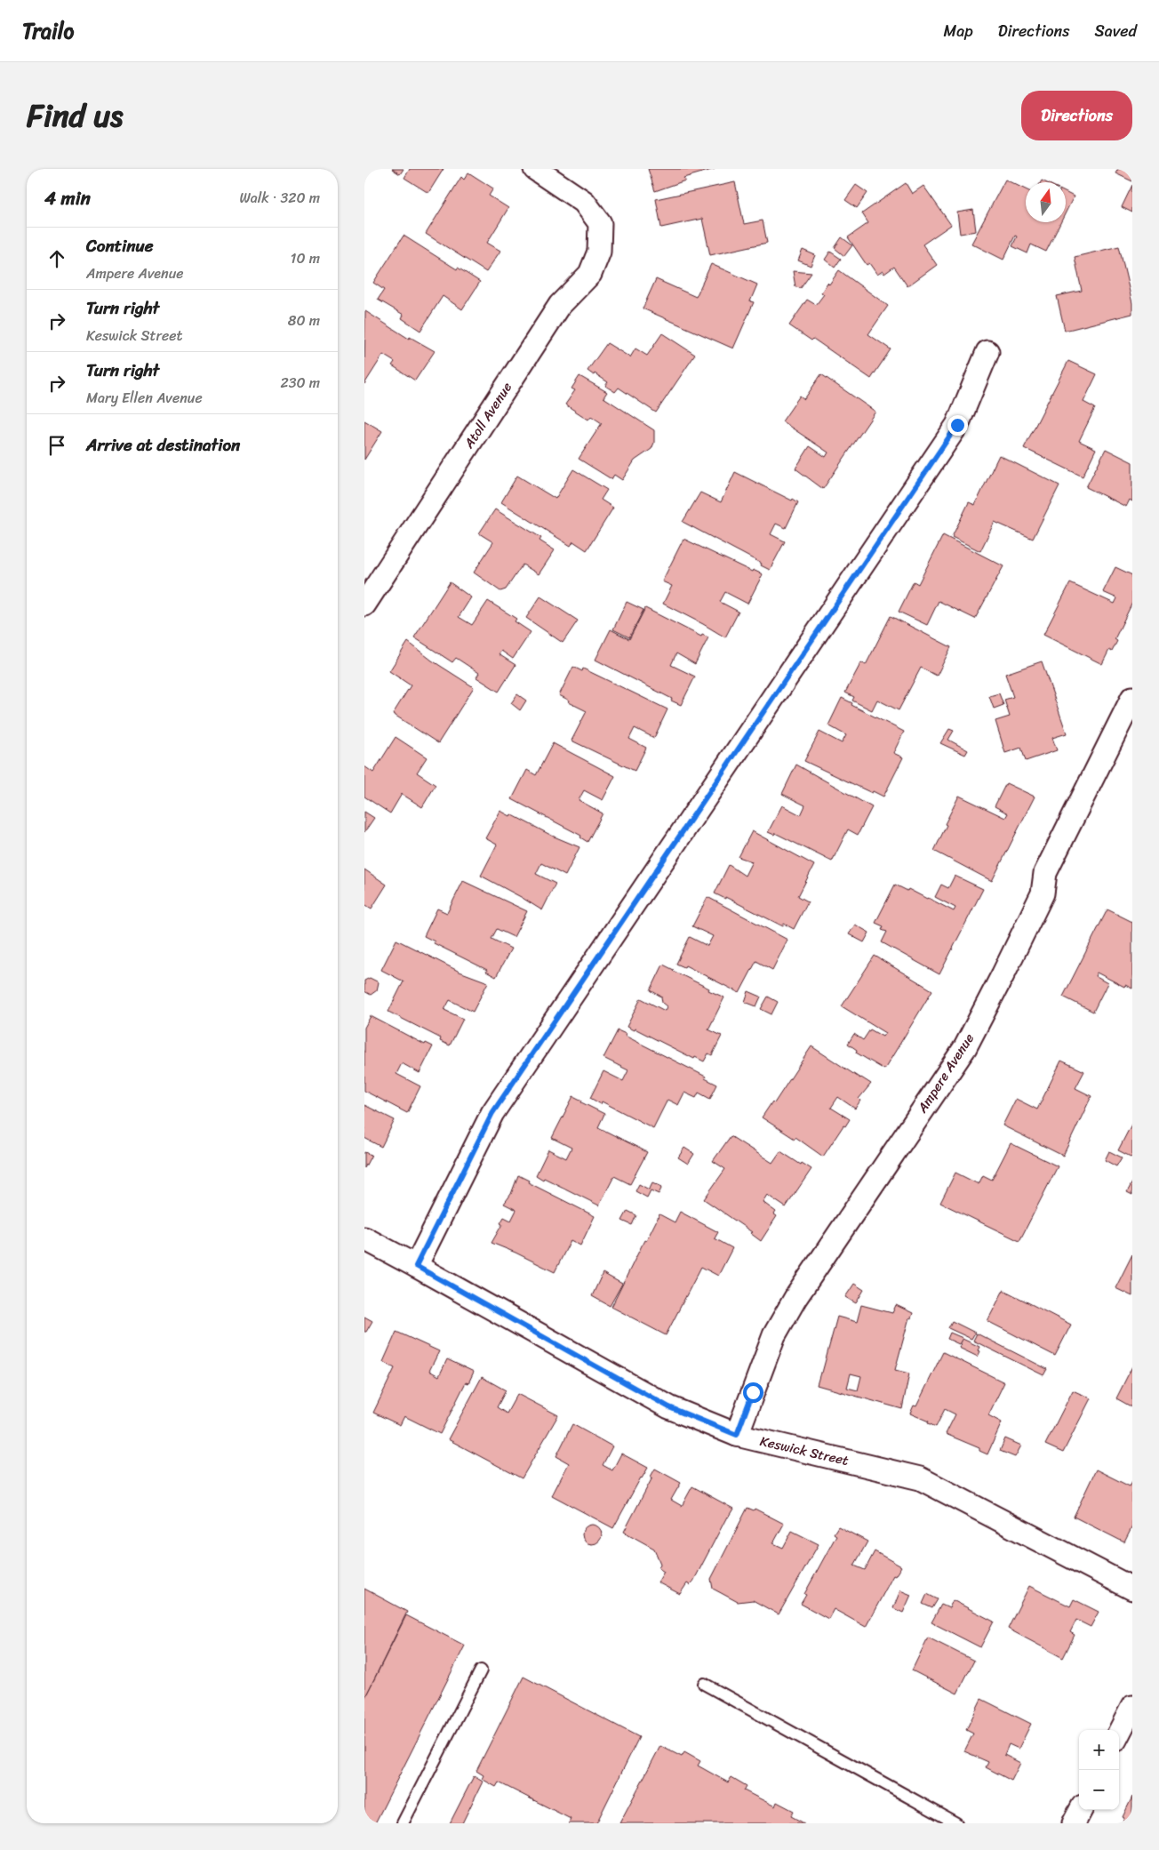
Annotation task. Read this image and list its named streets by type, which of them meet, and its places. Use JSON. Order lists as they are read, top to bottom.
{
  "streets": {
    "street": ["Atoll Avenue", "Ampere Avenue", "Keswick Street"]
  },
  "crossings": [
    ["Ampere Avenue", "Keswick Street"]
  ],
  "north": "top",
  "page": {
    "header": "Trailo",
    "nav": ["Map", "Directions", "Saved"],
    "title": "Find us",
    "buttons": "Directions",
    "heading": ["4 min", "Walk · 320 m"],
    "list": [
      ["Continue", "Ampere Avenue", "10 m"],
      ["Turn right", "Keswick Street", "80 m"],
      ["Turn right", "Mary Ellen Avenue", "230 m"],
      "Arrive at destination"
    ],
    "map_buttons": ["+", "−"]
  }
}
